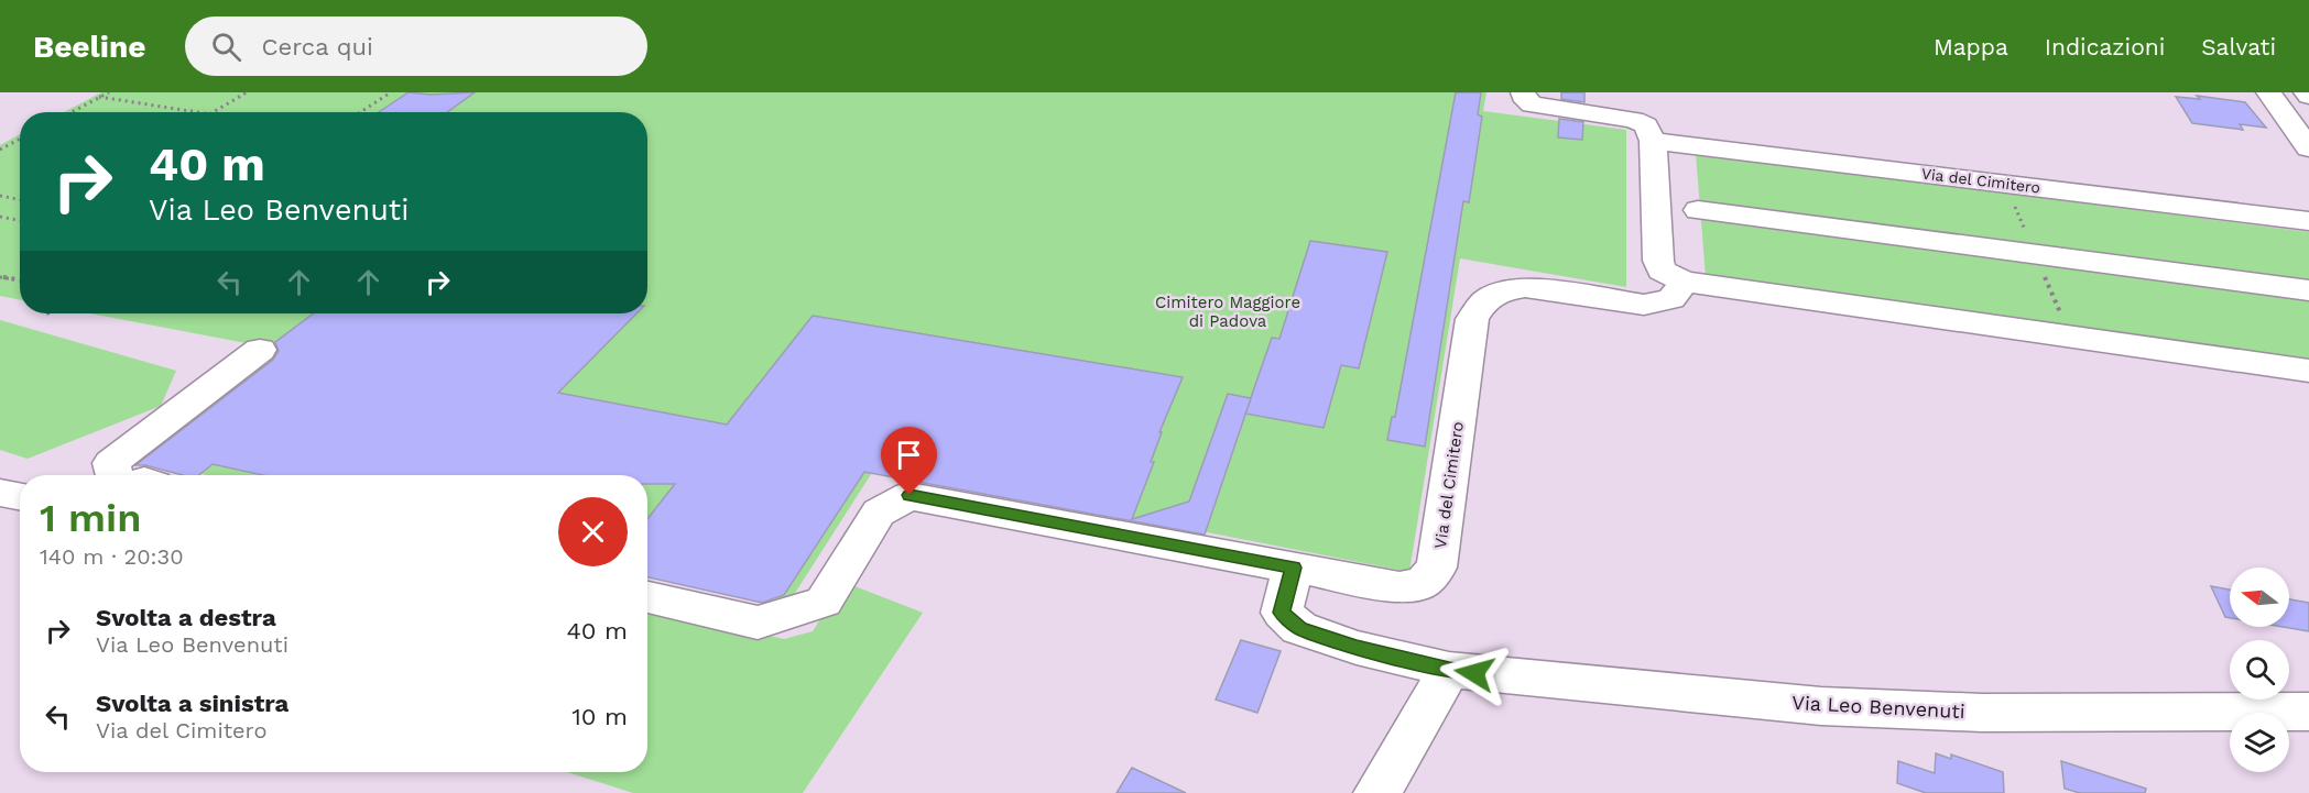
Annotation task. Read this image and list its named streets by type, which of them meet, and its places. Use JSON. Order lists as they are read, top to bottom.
{
  "streets": {
    "street": ["Via del Cimitero", "Via Leo Benvenuti"]
  },
  "crossings": [
    ["Via del Cimitero", "Via Leo Benvenuti"]
  ],
  "parks": ["Cimitero Maggiore di Padova"],
  "north": "left",
  "page": {
    "header": "Beeline",
    "search": "Cerca qui",
    "nav": ["Mappa", "Indicazioni", "Salvati"],
    "turn": ["40 m", "Via Leo Benvenuti"],
    "heading": ["1 min", "140 m · 20:30"],
    "list": [
      {
        "name": "Svolta a destra",
        "note": "Via Leo Benvenuti",
        "value": "40 m"
      },
      {
        "name": "Svolta a sinistra",
        "note": "Via del Cimitero",
        "value": "10 m"
      }
    ]
  }
}
